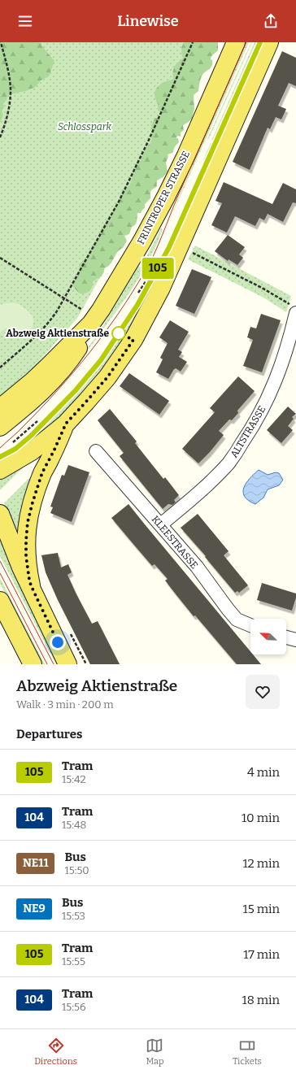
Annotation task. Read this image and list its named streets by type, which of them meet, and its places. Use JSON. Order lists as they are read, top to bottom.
{
  "streets": {
    "main road": ["FRINTROPER STRASSE"],
    "street": ["ALTSTRASSE", "KLEESTRASSE"]
  },
  "crossings": [
    ["ALTSTRASSE", "KLEESTRASSE"]
  ],
  "parks": ["Schlosspark"],
  "places": ["Abzweig Aktienstraße"],
  "lines": ["tram line 105"],
  "north": "top left",
  "page": {
    "header": "Linewise",
    "on_map": "105",
    "heading": [
      ["Abzweig Aktienstraße", "Walk · 3 min · 200 m"],
      "Departures"
    ],
    "list": [
      {
        "mark": "105",
        "name": "Tram",
        "note": "15:42",
        "value": "4 min"
      },
      {
        "mark": "104",
        "name": "Tram",
        "note": "15:48",
        "value": "10 min"
      },
      {
        "mark": "NE11",
        "name": "Bus",
        "note": "15:50",
        "value": "12 min"
      },
      {
        "mark": "NE9",
        "name": "Bus",
        "note": "15:53",
        "value": "15 min"
      },
      {
        "mark": "105",
        "name": "Tram",
        "note": "15:55",
        "value": "17 min"
      },
      {
        "mark": "104",
        "name": "Tram",
        "note": "15:56",
        "value": "18 min"
      }
    ],
    "tabs": ["Directions", "Map", "Tickets"]
  }
}
